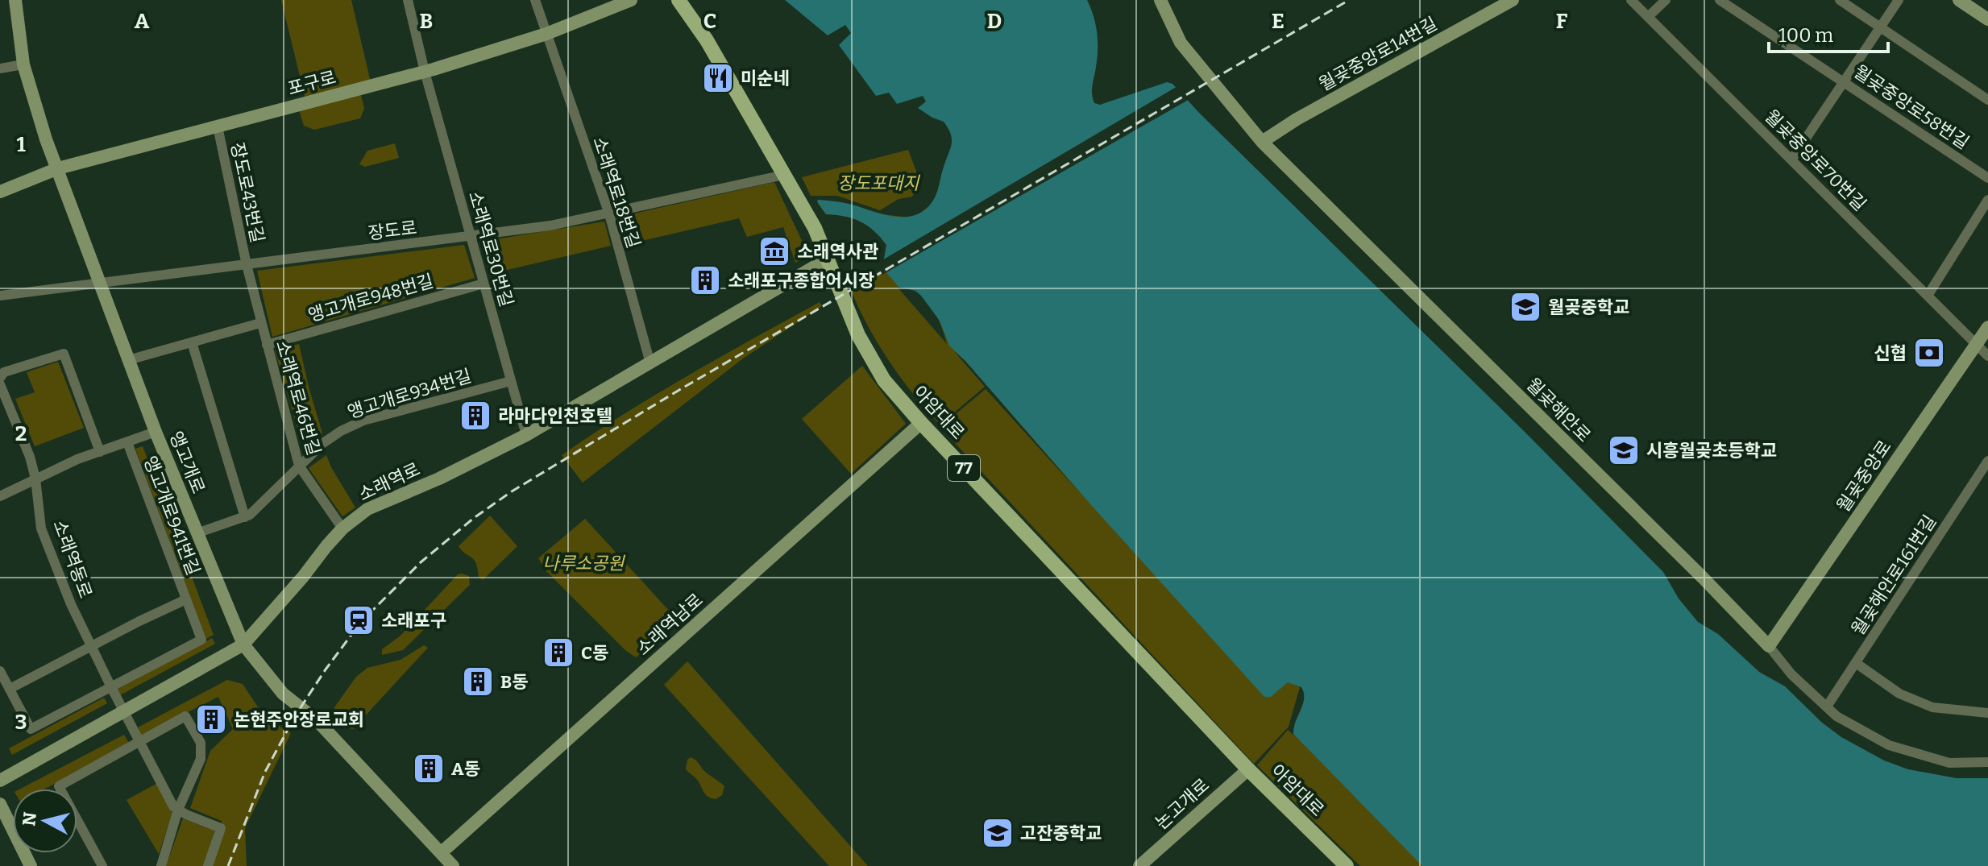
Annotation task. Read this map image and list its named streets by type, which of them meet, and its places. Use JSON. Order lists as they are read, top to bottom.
{
  "streets": {
    "main road": ["아암대로", "77"],
    "street": [
      "월곶중앙로14번길",
      "포구로",
      "월곶중앙로58번길",
      "월곶중앙로70번길",
      "장도로43번길",
      "소래역로18번길",
      "장도로",
      "소래역로30번길",
      "앵고개로948번길",
      "앵고개로934번길",
      "소래역로46번길",
      "월곶해안로",
      "앵고개로",
      "월곶중앙로",
      "소래역로",
      "앵고개로941번길",
      "소래역동로",
      "월곶해안로161번길",
      "소래역남로",
      "논고개로"
    ]
  },
  "crossings": [
    ["월곶중앙로14번길", "월곶해안로"],
    ["포구로", "장도로43번길"],
    ["포구로", "소래역로18번길"],
    ["포구로", "소래역로30번길"],
    ["포구로", "앵고개로"],
    ["월곶중앙로70번길", "월곶중앙로"],
    ["장도로43번길", "장도로"],
    ["장도로43번길", "소래역로46번길"],
    ["소래역로18번길", "장도로"],
    ["소래역로18번길", "소래역로"],
    ["장도로", "소래역로30번길"],
    ["장도로", "소래역로46번길"],
    ["장도로", "아암대로"],
    ["장도로", "앵고개로"],
    ["소래역로30번길", "앵고개로948번길"],
    ["소래역로30번길", "앵고개로934번길"],
    ["소래역로30번길", "소래역로"],
    ["앵고개로948번길", "소래역로46번길"],
    ["앵고개로934번길", "소래역로46번길"],
    ["앵고개로934번길", "앵고개로"],
    ["소래역로46번길", "소래역로"],
    ["월곶해안로", "월곶중앙로"],
    ["월곶해안로", "월곶해안로161번길"],
    ["아암대로", "소래역로"],
    ["아암대로", "소래역남로"],
    ["아암대로", "논고개로"],
    ["앵고개로", "소래역로"],
    ["앵고개로", "앵고개로941번길"],
    ["앵고개로", "소래역남로"],
    ["소래역로", "소래역동로"],
    ["앵고개로941번길", "소래역동로"]
  ],
  "parks": ["장도포대지", "나루소공원"],
  "places": {
    "restaurant": ["미순네"],
    "museum": ["소래역사관"],
    "building": [
      "소래포구종합어시장",
      "라마다인천호텔",
      "C동",
      "B동",
      "논현주안장로교회",
      "A동"
    ],
    "school or university": ["월곶중학교", "시흥월곶초등학교", "고잔중학교"],
    "bank": ["신협"],
    "station": ["소래포구"]
  },
  "scale_bar": "100 m",
  "north": "left",
  "grid": {
    "columns": [
      "A",
      "B",
      "C",
      "D",
      "E",
      "F"
    ],
    "rows": ["1", "2", "3"]
  }
}
